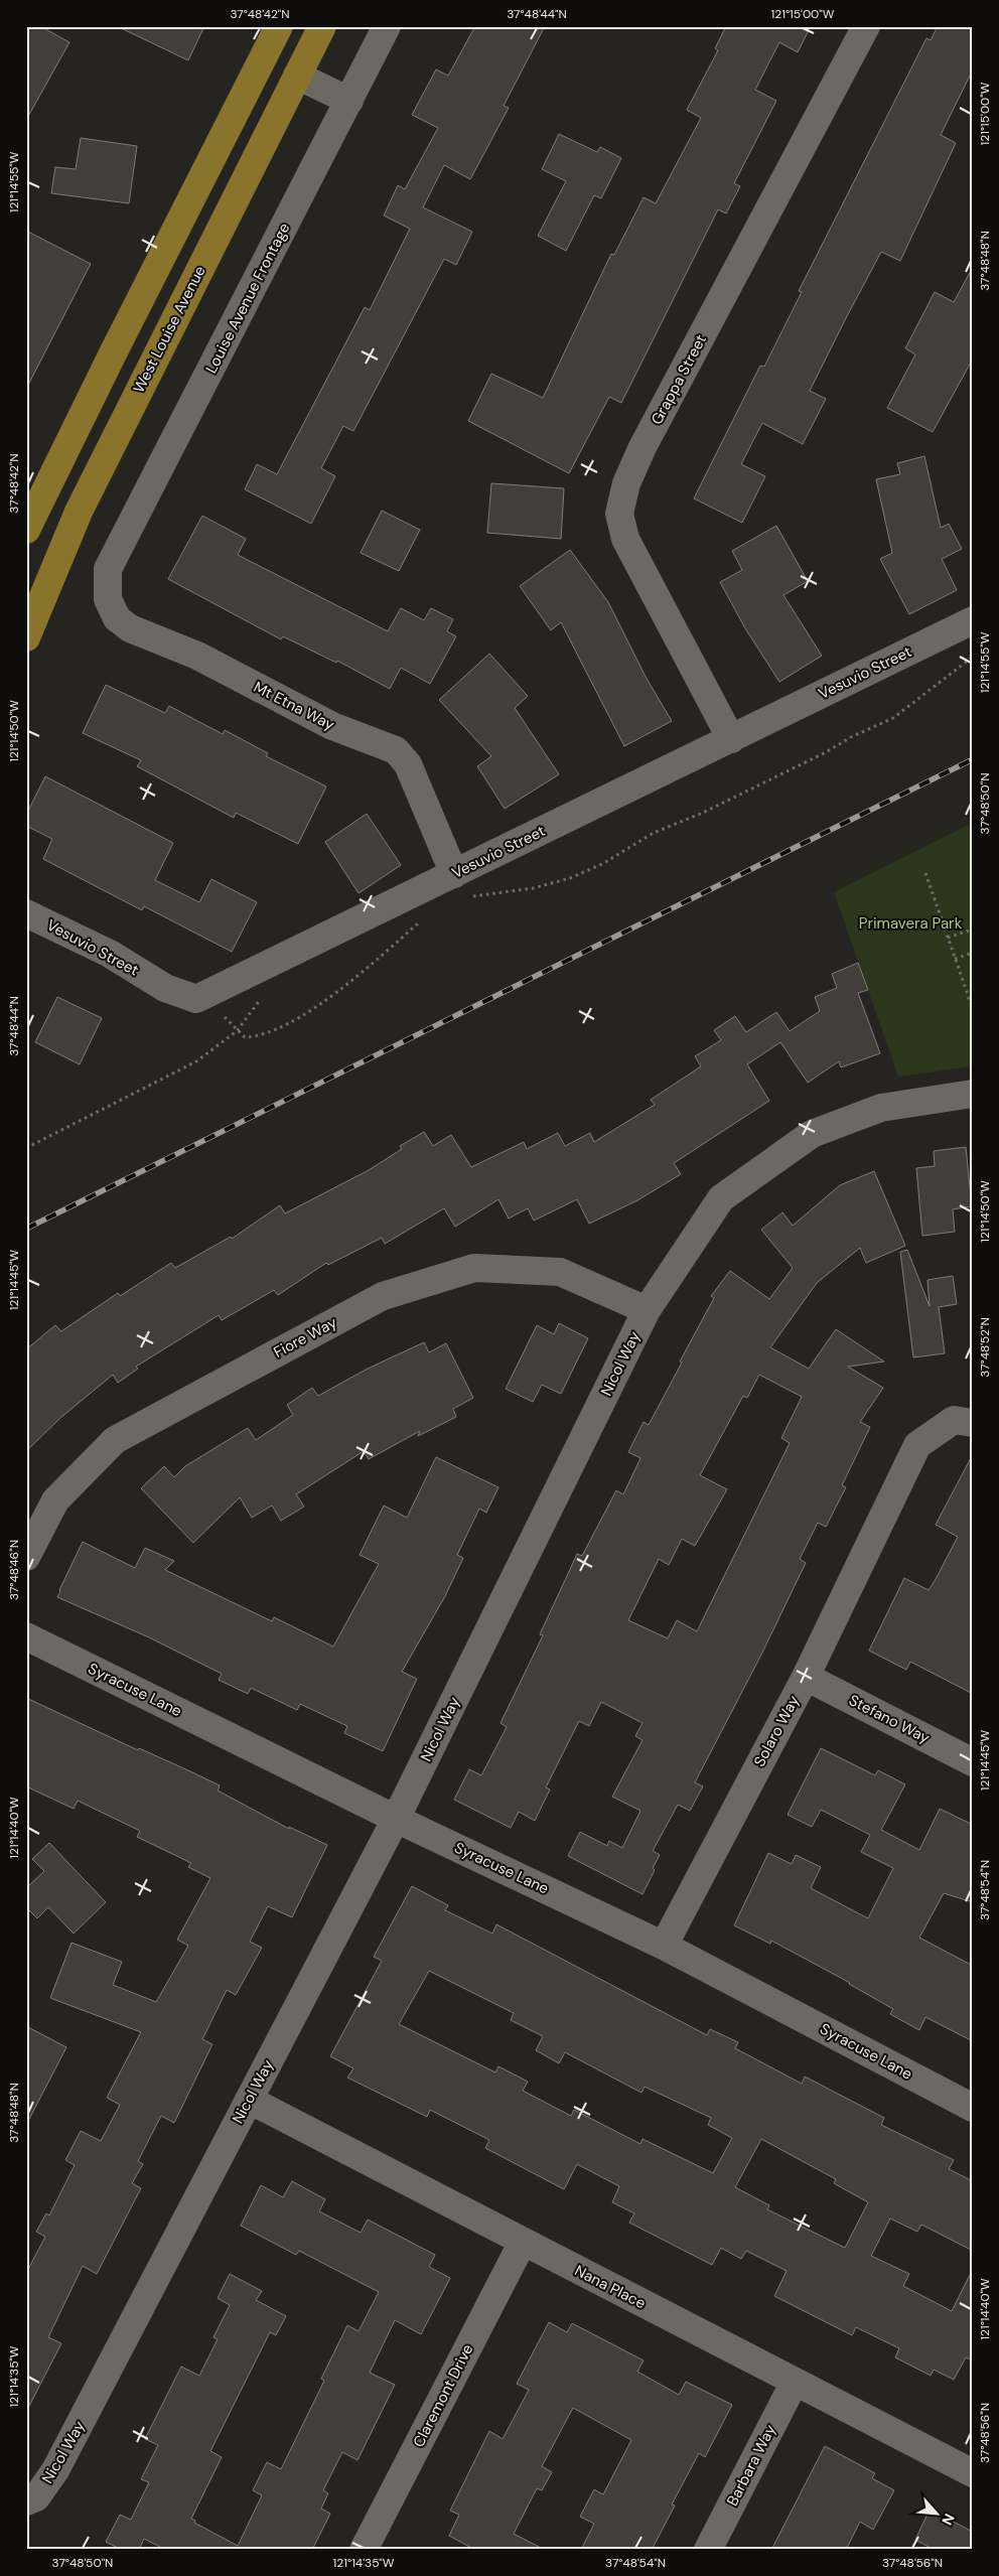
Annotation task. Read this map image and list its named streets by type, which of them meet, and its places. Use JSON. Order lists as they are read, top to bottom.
{
  "streets": {
    "main road": ["West Louise Avenue"],
    "street": [
      "Louise Avenue Frontage",
      "Grappa Street",
      "Vesuvio Street",
      "Mt Etna Way",
      "Fiore Way",
      "Nicol Way",
      "Syracuse Lane",
      "Stefano Way",
      "Solaro Way",
      "Nana Place",
      "Claremont Drive",
      "Barbara Way"
    ]
  },
  "crossings": [
    ["Louise Avenue Frontage", "Mt Etna Way"],
    ["Grappa Street", "Vesuvio Street"],
    ["Vesuvio Street", "Mt Etna Way"],
    ["Fiore Way", "Nicol Way"],
    ["Nicol Way", "Syracuse Lane"],
    ["Nicol Way", "Nana Place"],
    ["Syracuse Lane", "Solaro Way"],
    ["Stefano Way", "Solaro Way"],
    ["Nana Place", "Claremont Drive"],
    ["Nana Place", "Barbara Way"]
  ],
  "parks": ["Primavera Park"],
  "north": "bottom right",
  "coordinates": [
    "37°48'42\"N",
    "37°48'44\"N",
    "121°15'00\"W",
    "121°14'55\"W",
    "37°48'48\"N",
    "121°14'50\"W",
    "37°48'50\"N",
    "121°14'45\"W",
    "37°48'52\"N",
    "37°48'46\"N",
    "121°14'40\"W",
    "37°48'54\"N",
    "121°14'35\"W",
    "37°48'56\"N"
  ]
}
